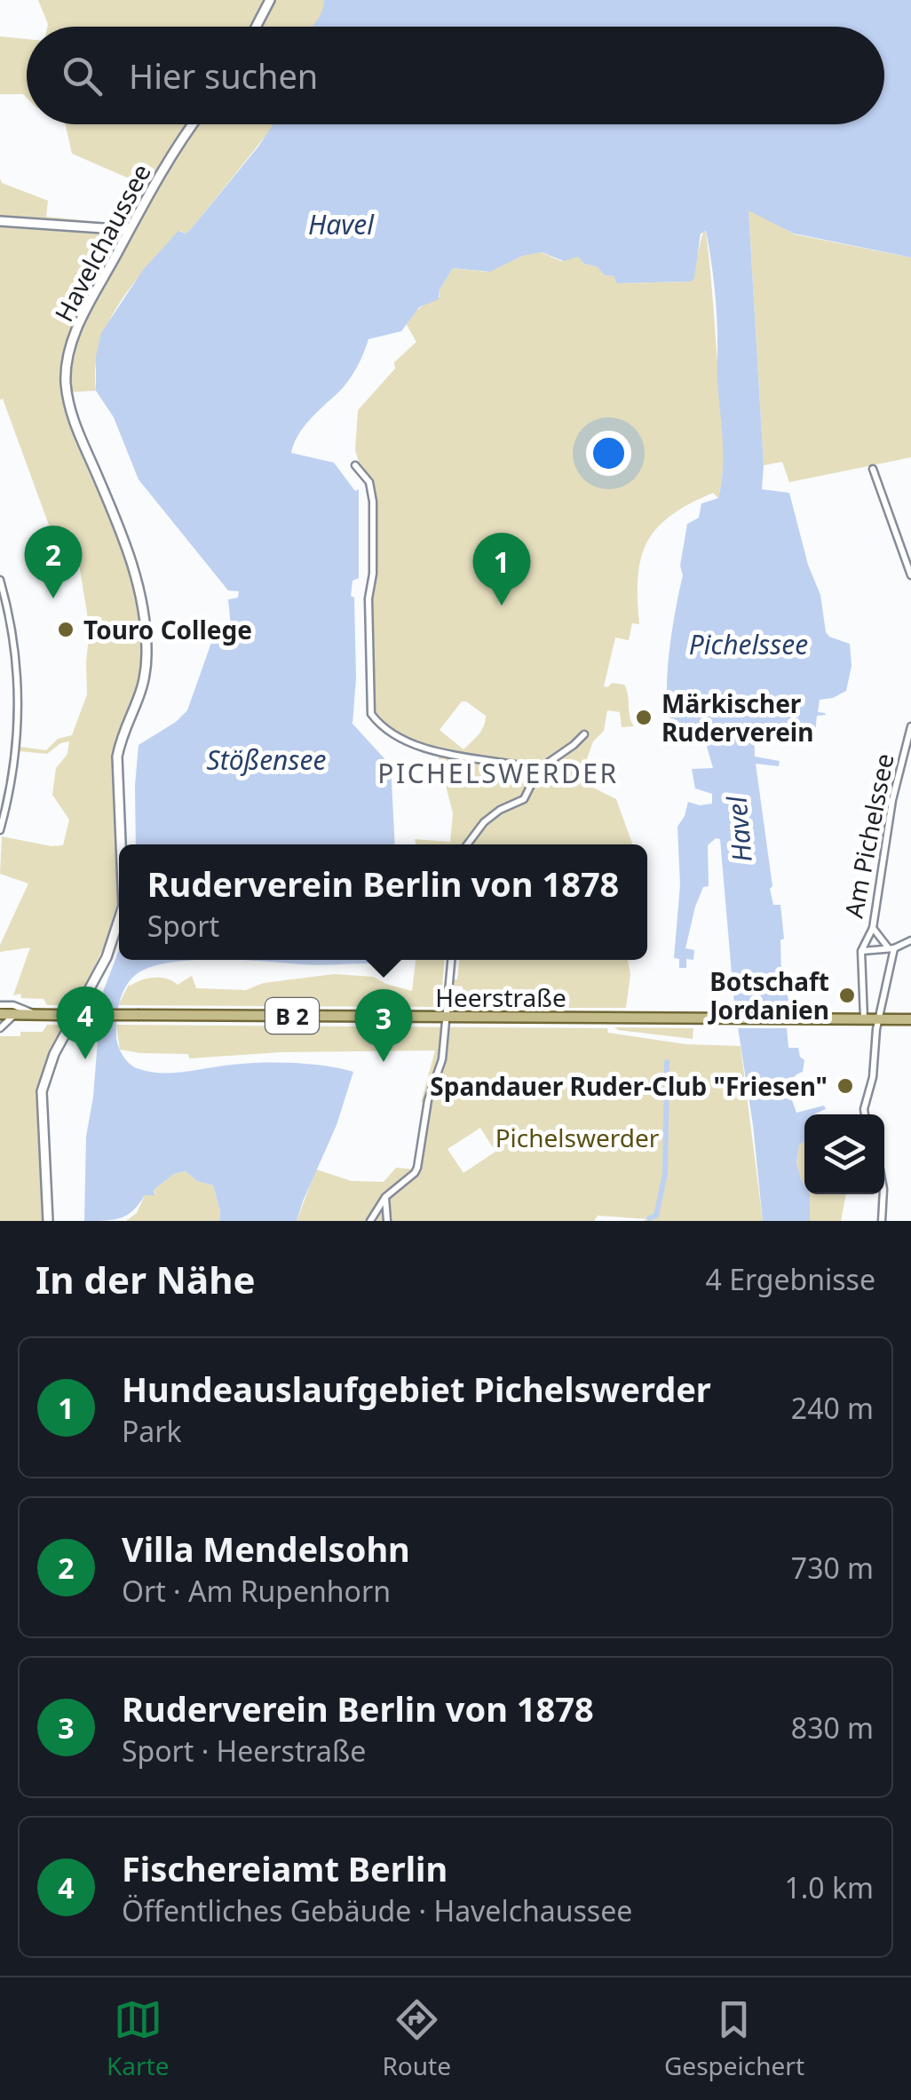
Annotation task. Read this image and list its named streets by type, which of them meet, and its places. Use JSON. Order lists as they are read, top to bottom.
{
  "streets": {
    "main road": ["Heerstraße", "B 2"],
    "street": ["Havelchaussee", "Am Pichelssee"]
  },
  "districts": ["PICHELSWERDER"],
  "water": ["Havel", "Pichelssee", "Stößensee"],
  "parks": ["Pichelswerder"],
  "places": [
    "Touro College",
    "Märkischer Ruderverein",
    "Botschaft Jordanien",
    "Spandauer Ruder-Club \"Friesen\""
  ],
  "page": {
    "search": "Hier suchen",
    "pins": [
      "2",
      "1",
      "4",
      "3"
    ],
    "popup": ["Ruderverein Berlin von 1878", "Sport"],
    "heading": ["In der Nähe", "4 Ergebnisse"],
    "list": [
      {
        "mark": "1",
        "name": "Hundeauslaufgebiet Pichelswerder",
        "note": "Park",
        "value": "240 m"
      },
      {
        "mark": "2",
        "name": "Villa Mendelsohn",
        "note": "Ort · Am Rupenhorn",
        "value": "730 m"
      },
      {
        "mark": "3",
        "name": "Ruderverein Berlin von 1878",
        "note": "Sport · Heerstraße",
        "value": "830 m"
      },
      {
        "mark": "4",
        "name": "Fischereiamt Berlin",
        "note": "Öffentliches Gebäude · Havelchaussee",
        "value": "1.0 km"
      }
    ],
    "nav": ["Karte", "Route", "Gespeichert"]
  }
}
